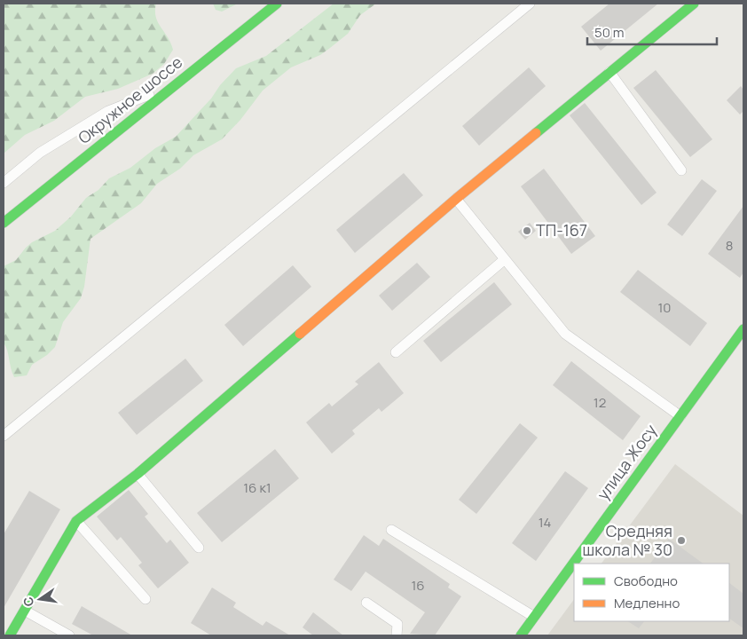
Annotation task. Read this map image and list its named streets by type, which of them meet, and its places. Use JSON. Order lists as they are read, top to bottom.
{
  "streets": {
    "street": ["Окружное шоссе", "улица Жосу"]
  },
  "places": ["ТП-167", "Средняя школа № 30"],
  "house_numbers": [
    "8",
    "10",
    "12",
    "16 к1",
    "14",
    "16"
  ],
  "legend": ["Свободно", "Медленно"],
  "scale_bar": "50 m",
  "north": "left"
}
